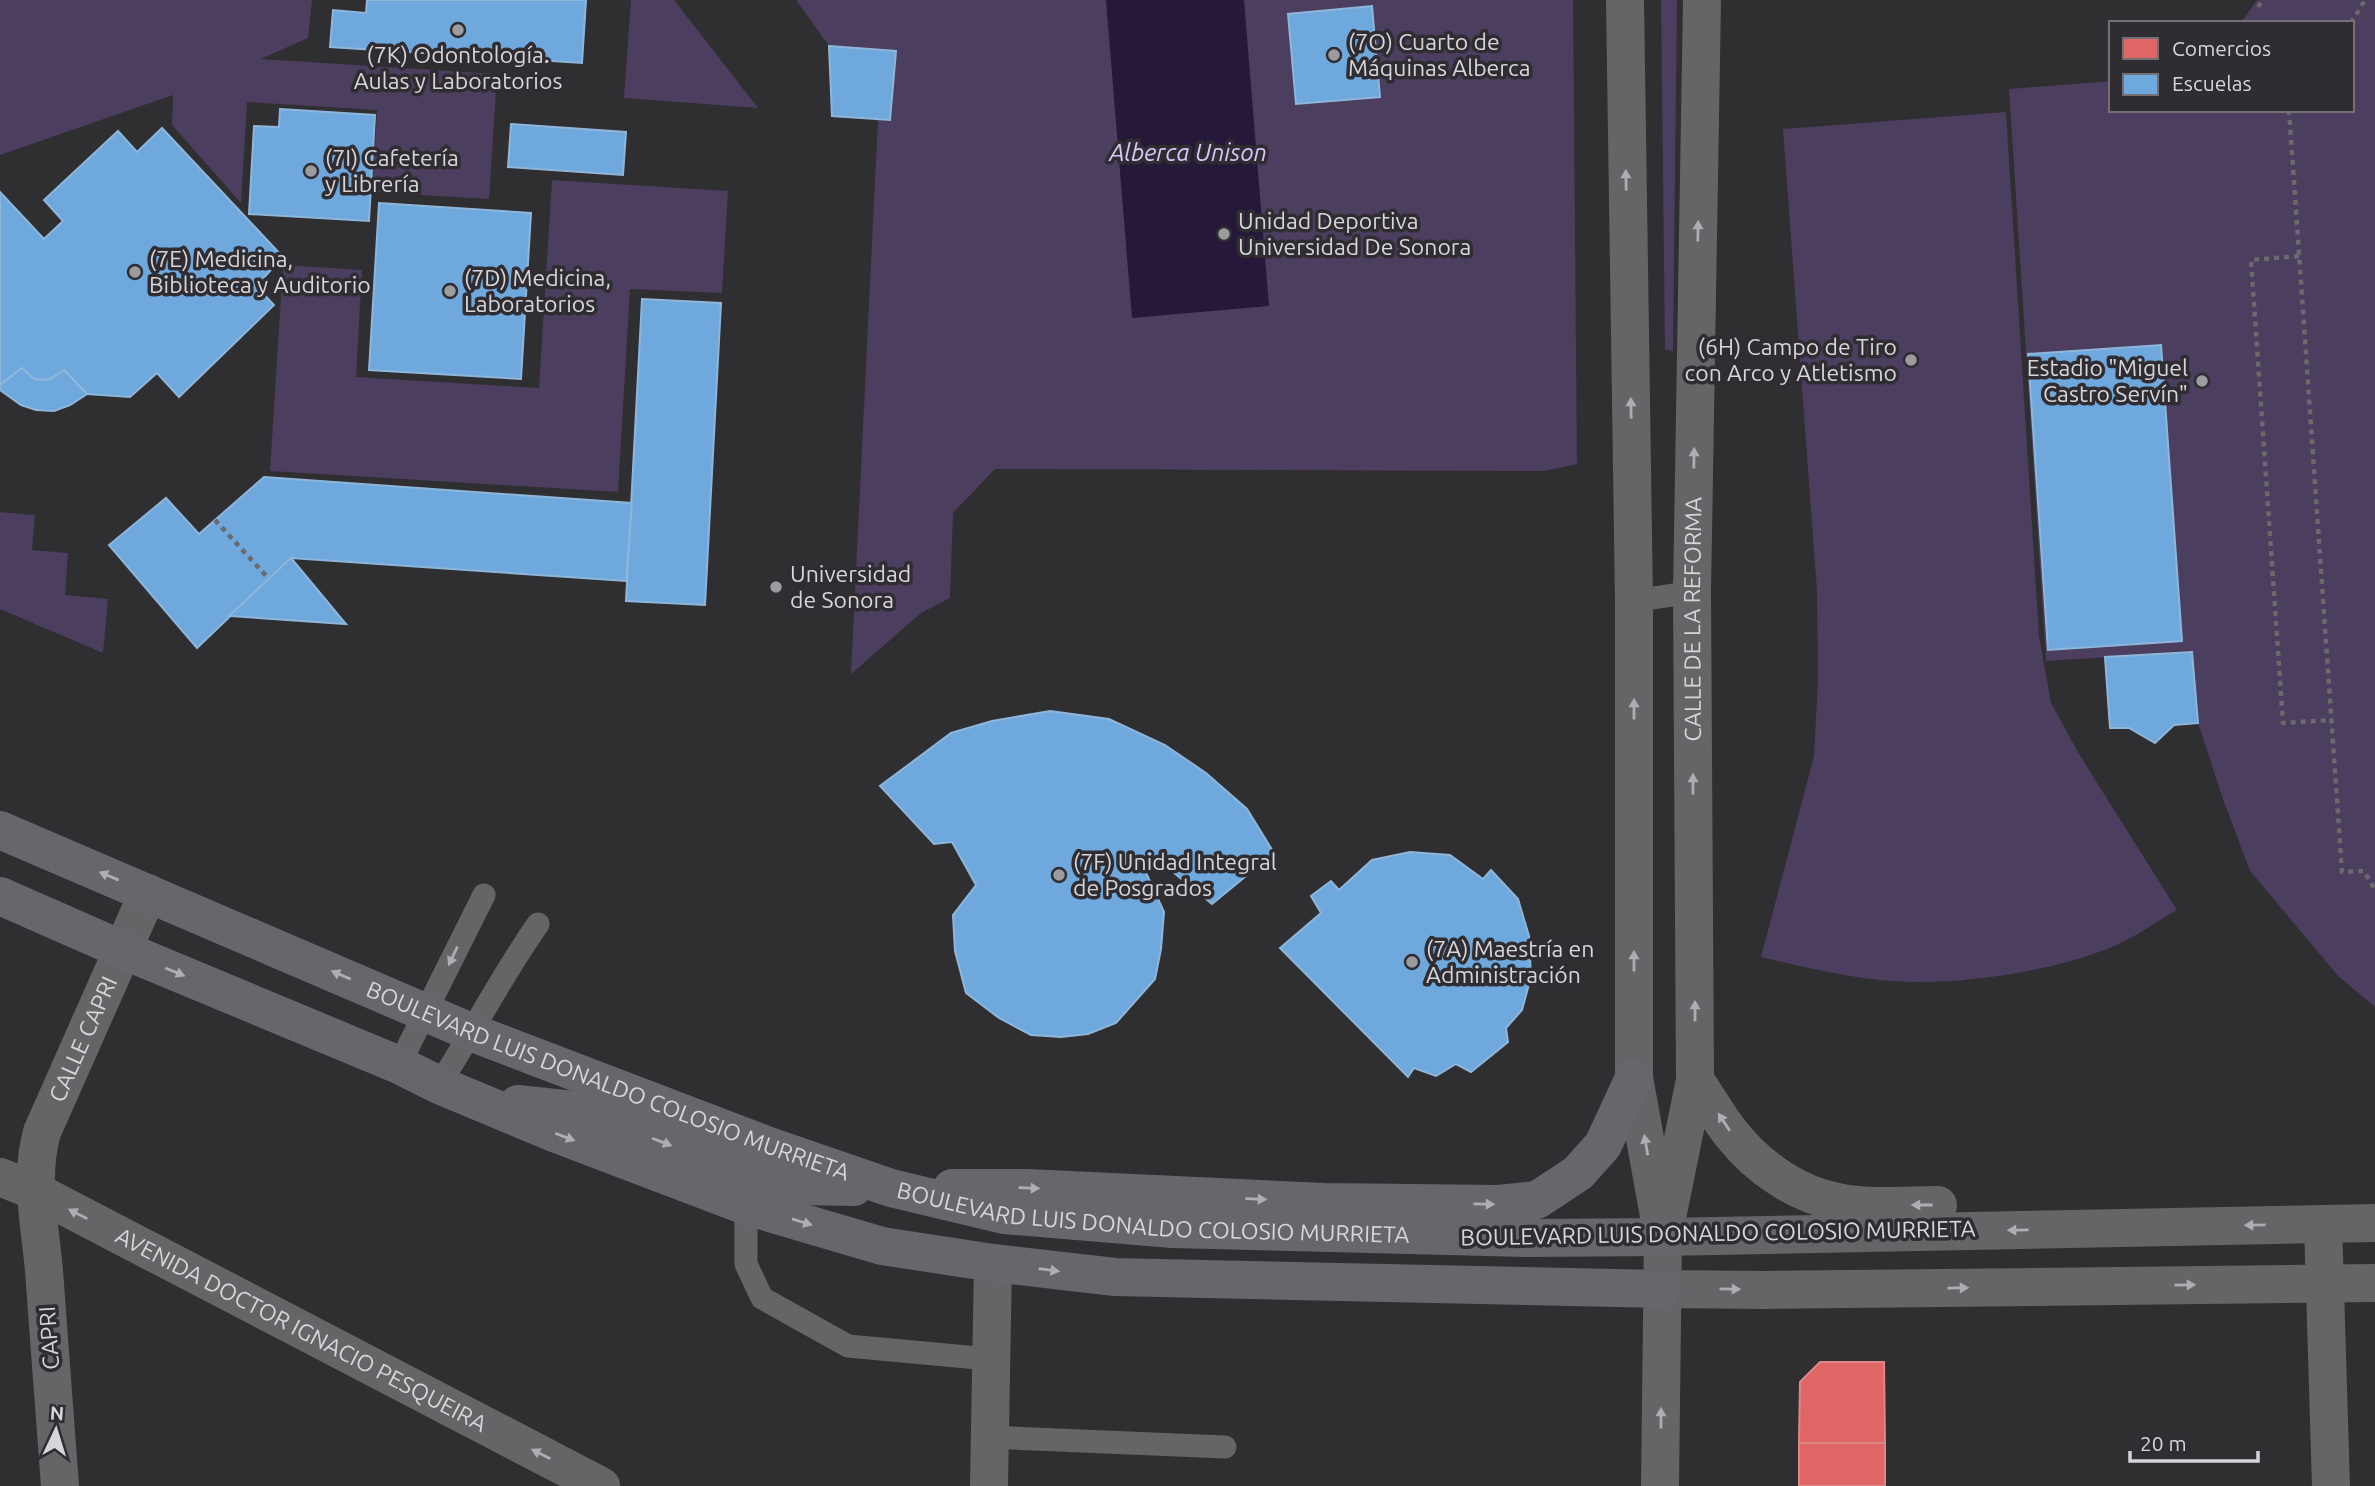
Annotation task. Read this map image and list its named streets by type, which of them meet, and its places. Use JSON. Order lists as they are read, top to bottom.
{
  "streets": {
    "main road": [
      "CALLE DE LA REFORMA",
      "CALLE CAPRI",
      "BOULEVARD LUIS DONALDO COLOSIO MURRIETA",
      "AVENIDA DOCTOR IGNACIO PESQUEIRA",
      "CAPRI"
    ]
  },
  "crossings": [
    ["CALLE DE LA REFORMA", "BOULEVARD LUIS DONALDO COLOSIO MURRIETA"],
    ["CALLE CAPRI", "BOULEVARD LUIS DONALDO COLOSIO MURRIETA"],
    ["CALLE CAPRI", "AVENIDA DOCTOR IGNACIO PESQUEIRA"],
    ["CALLE CAPRI", "CAPRI"],
    ["AVENIDA DOCTOR IGNACIO PESQUEIRA", "CAPRI"]
  ],
  "one_way": ["CALLE DE LA REFORMA"],
  "water": ["Alberca Unison"],
  "places": [
    "(7K) Odontología. Aulas y Laboratorios",
    "(7O) Cuarto de Máquinas Alberca",
    "(7I) Cafetería y Librería",
    "Unidad Deportiva Universidad De Sonora",
    "(7E) Medicina, Biblioteca y Auditorio",
    "(7D) Medicina, Laboratorios",
    "(6H) Campo de Tiro con Arco y Atletismo",
    "Estadio \"Miguel Castro Servín\"",
    "Universidad de Sonora",
    "(7F) Unidad Integral de Posgrados",
    "(7A) Maestría en Administración"
  ],
  "legend": ["Comercios", "Escuelas"],
  "scale_bar": "20 m",
  "north": "top"
}
